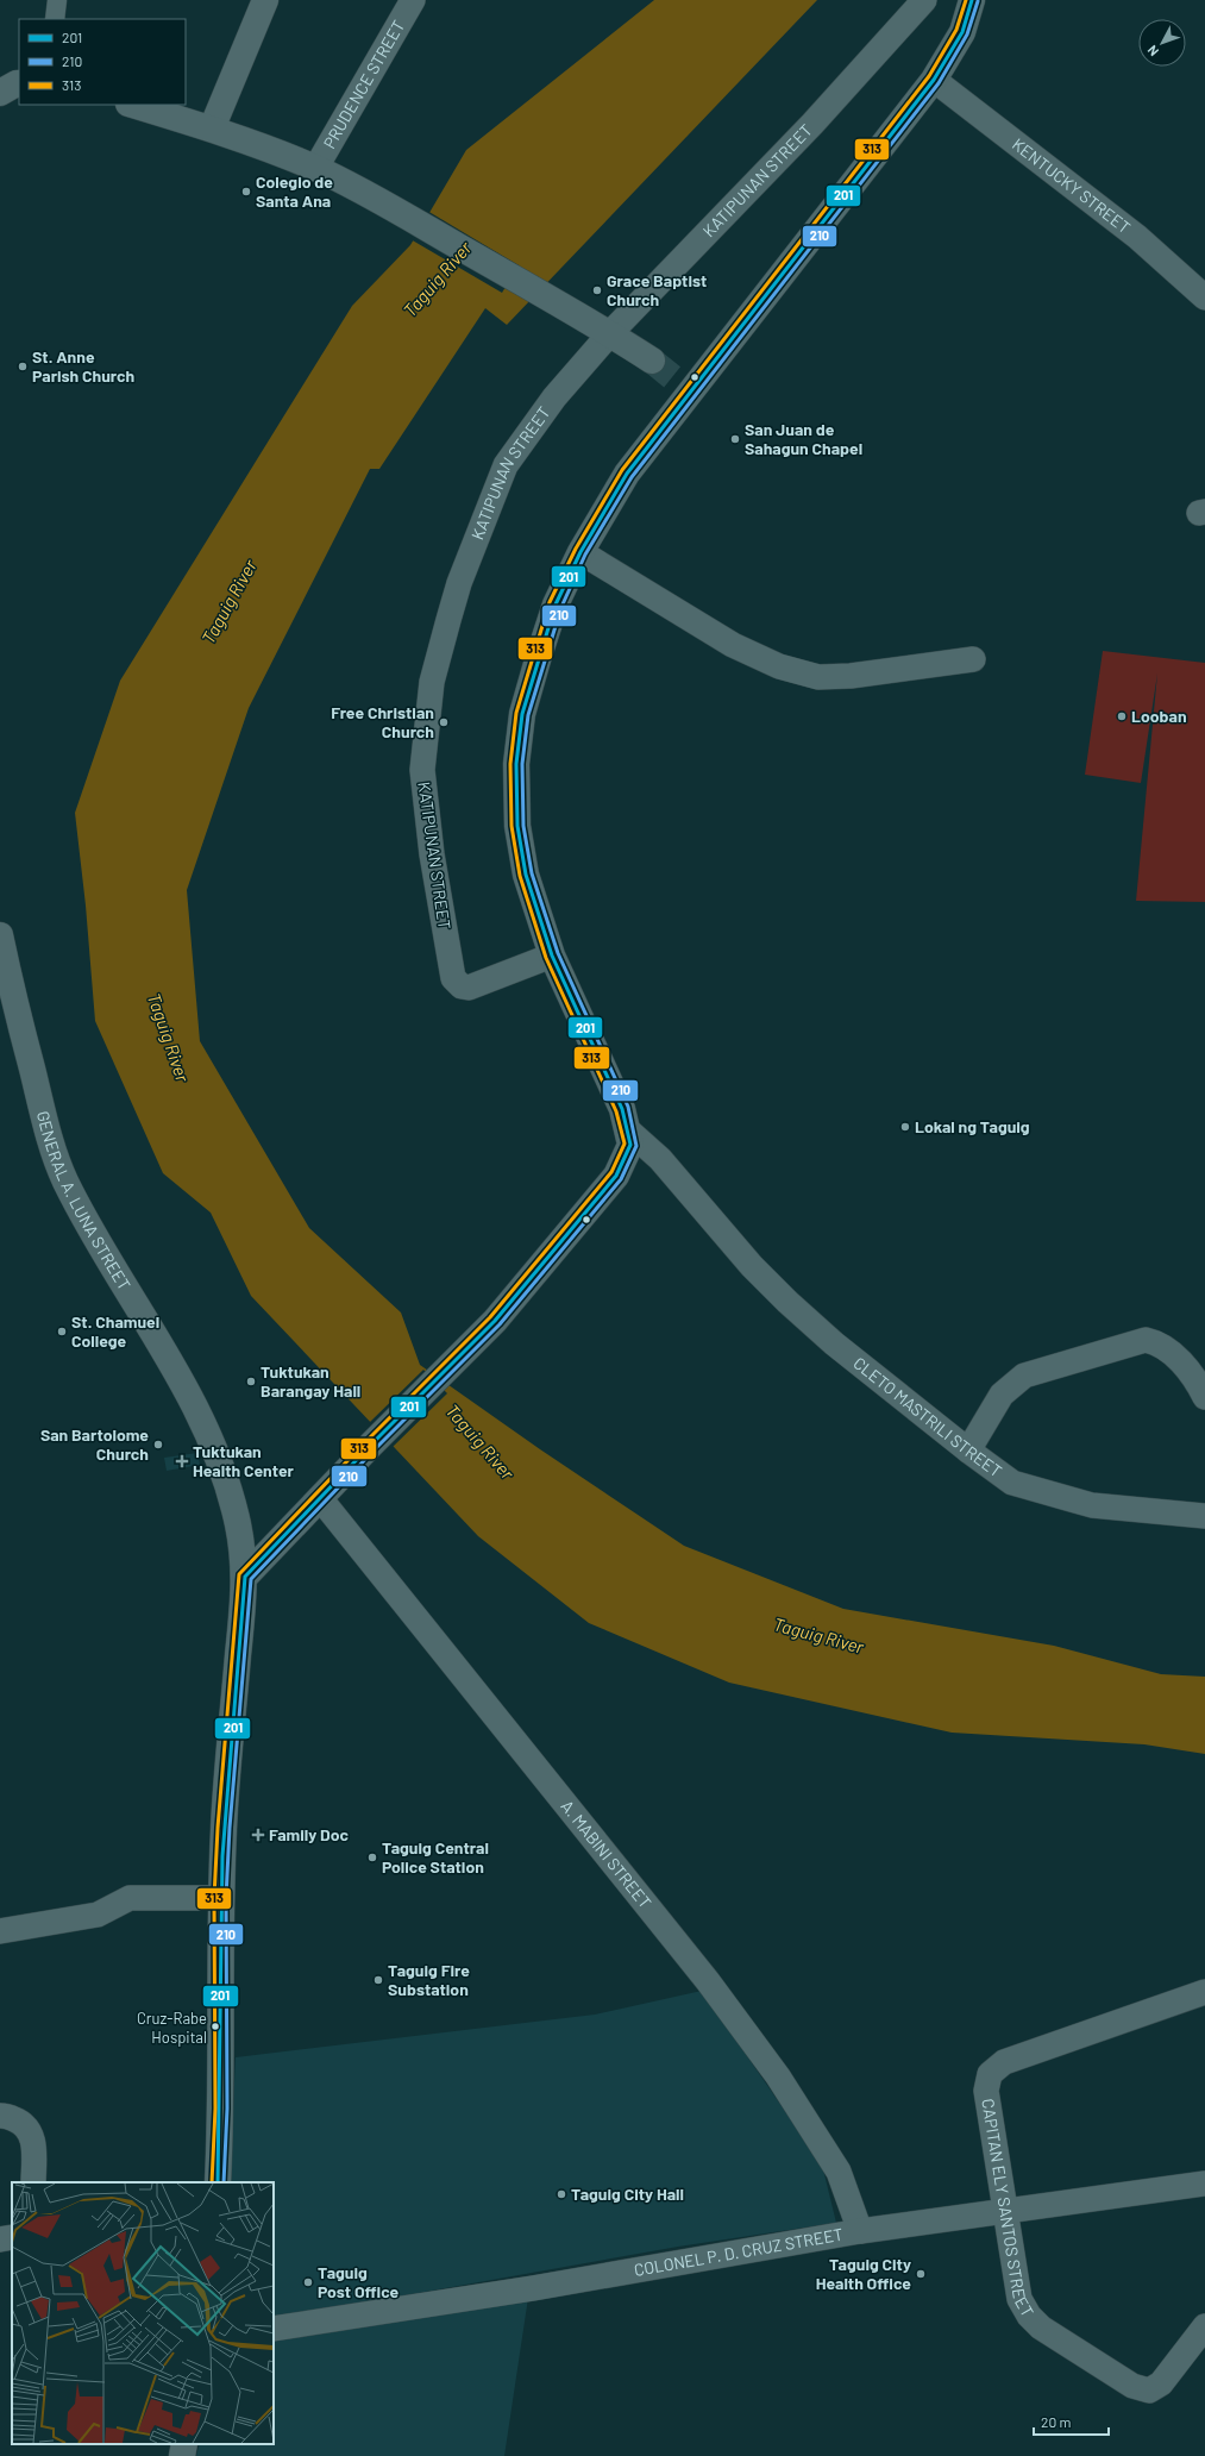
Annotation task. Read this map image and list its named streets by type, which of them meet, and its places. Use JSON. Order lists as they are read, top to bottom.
{
  "streets": {
    "main road": ["GENERAL A. LUNA STREET"],
    "street": [
      "PRUDENCE STREET",
      "KATIPUNAN STREET",
      "KENTUCKY STREET",
      "CLETO MASTRILI STREET",
      "A. MABINI STREET",
      "CAPITAN ELY SANTOS STREET",
      "COLONEL P. D. CRUZ STREET"
    ]
  },
  "crossings": [
    ["A. MABINI STREET", "COLONEL P. D. CRUZ STREET"],
    ["CAPITAN ELY SANTOS STREET", "COLONEL P. D. CRUZ STREET"]
  ],
  "water": ["Taguig River"],
  "places": {
    "other": [
      "Colegio de Santa Ana",
      "Grace Baptist Church",
      "St. Anne Parish Church",
      "San Juan de Sahagun Chapel",
      "Looban",
      "Free Christian Church",
      "Lokal ng Taguig",
      "St. Chamuel College",
      "Tuktukan Barangay Hall",
      "San Bartolome Church",
      "Taguig Central Police Station",
      "Taguig Fire Substation",
      "Cruz-Rabe Hospital",
      "Taguig City Hall",
      "Taguig City Health Office",
      "Taguig Post Office"
    ],
    "health": ["Tuktukan Health Center", "Family Doc"]
  },
  "lines": ["transit line 201", "transit line 313", "transit line 210"],
  "legend": ["201", "210", "313"],
  "scale_bar": "20 m",
  "north": "bottom left"
}
